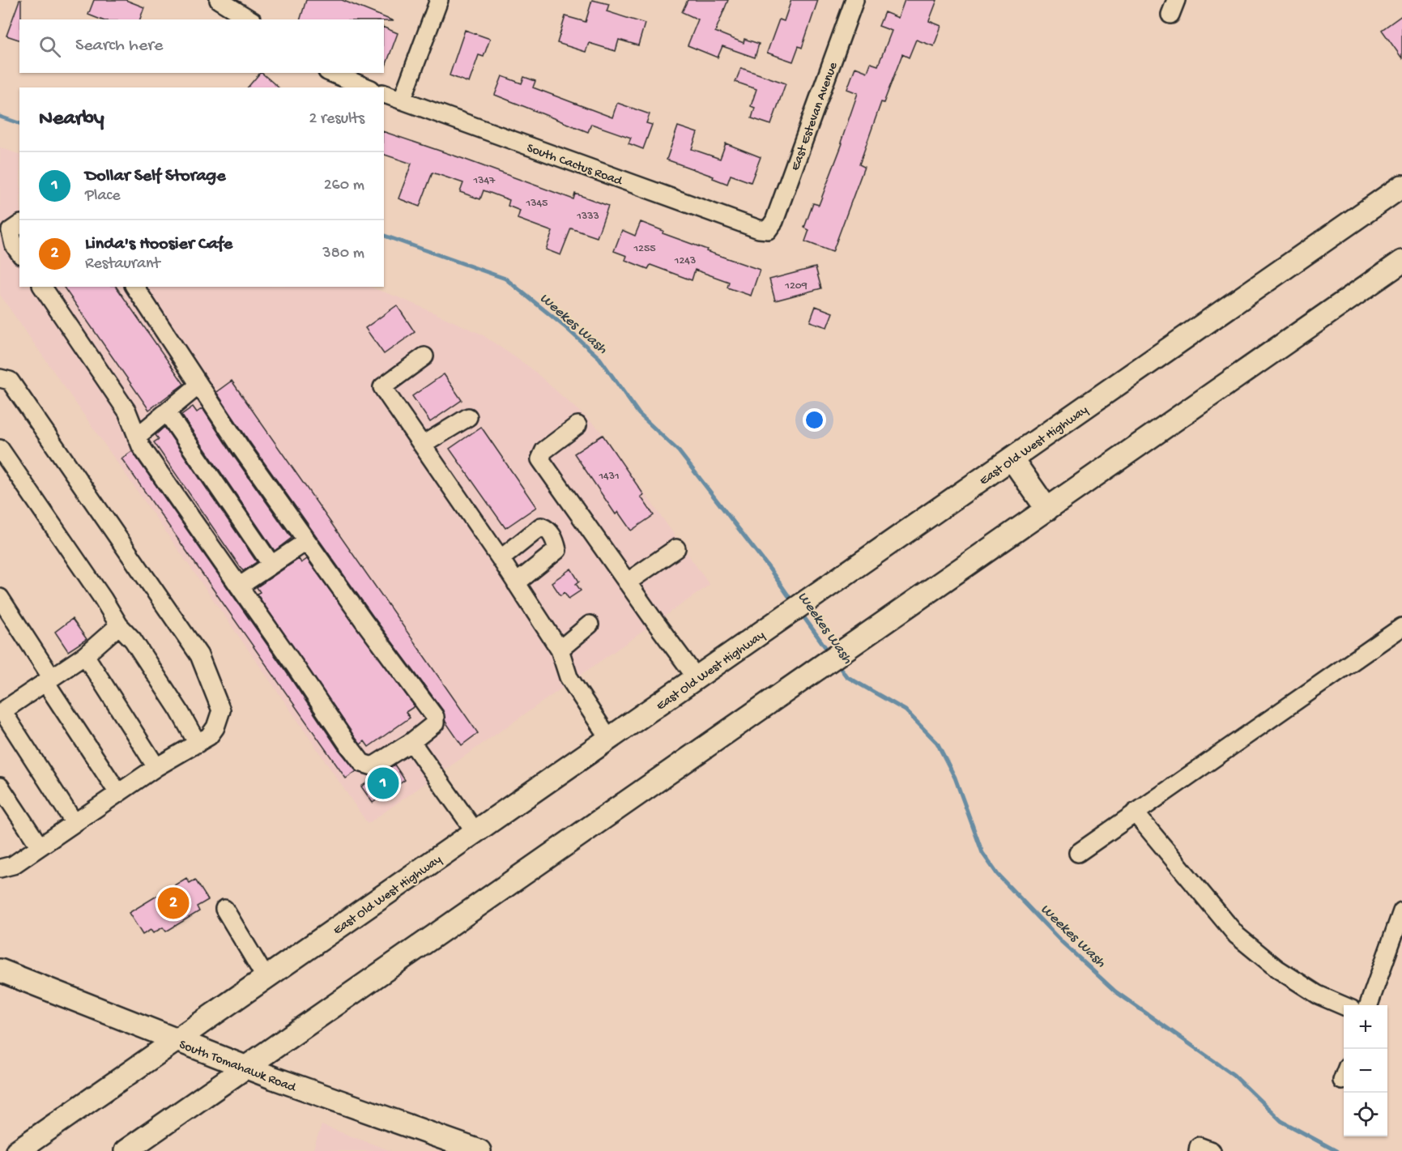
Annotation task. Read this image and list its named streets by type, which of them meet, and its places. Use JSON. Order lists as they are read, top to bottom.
{
  "streets": {
    "main road": ["East Old West Highway", "South Tomahawk Road"],
    "street": ["East Estevan Avenue", "South Cactus Road"]
  },
  "crossings": [
    ["East Estevan Avenue", "South Cactus Road"],
    ["East Old West Highway", "South Tomahawk Road"]
  ],
  "water": ["Weekes Wash"],
  "house_numbers": [
    "1347",
    "1345",
    "1333",
    "1255",
    "1243",
    "1209",
    "1431"
  ],
  "page": {
    "search": "Search here",
    "heading": ["Nearby", "2 results"],
    "list": [
      {
        "mark": "1",
        "name": "Dollar Self Storage",
        "note": "Place",
        "value": "260 m"
      },
      {
        "mark": "2",
        "name": "Linda's Hoosier Cafe",
        "note": "Restaurant",
        "value": "380 m"
      }
    ],
    "pins": ["1", "2"],
    "map_buttons": ["+", "−"]
  }
}
